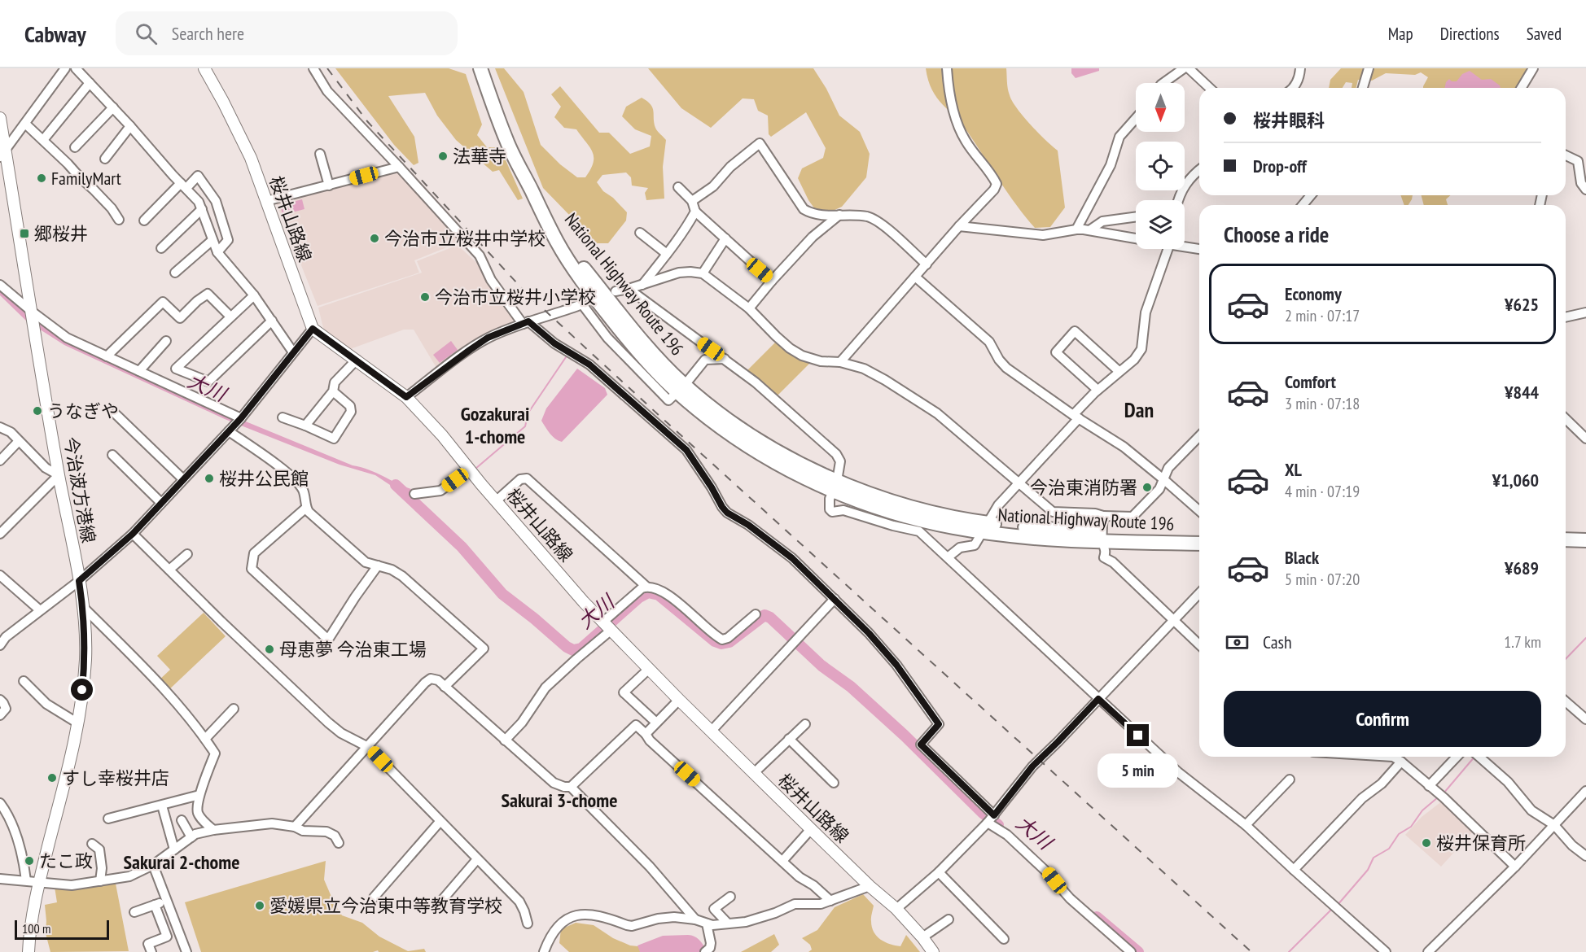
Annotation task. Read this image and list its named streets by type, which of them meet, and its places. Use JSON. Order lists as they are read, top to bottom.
{
  "streets": {
    "highway": ["National Highway Route 196"],
    "main road": ["桜井山路線", "今治波方港線"]
  },
  "districts": [
    "Dan",
    "Gozakurai 1-chome",
    "Sakurai 3-chome",
    "Sakurai 2-chome"
  ],
  "water": ["大川"],
  "places": {
    "other": [
      "法華寺",
      "FamilyMart",
      "今治市立桜井中学校",
      "今治市立桜井小学校",
      "うなぎや",
      "桜井公民館",
      "今治東消防署",
      "母恵夢 今治東工場",
      "すし幸桜井店",
      "桜井保育所",
      "たこ政",
      "愛媛県立今治東中等教育学校"
    ],
    "transit": ["郷桜井"]
  },
  "scale_bar": "100 m",
  "north": "bottom",
  "page": {
    "header": "Cabway",
    "search": "Search here",
    "nav": ["Map", "Directions", "Saved"],
    "banner": ["桜井眼科", "Drop-off"],
    "heading": "Choose a ride",
    "list": [
      {
        "name": "Economy",
        "note": "2 min · 07:17",
        "value": "¥625"
      },
      {
        "name": "Comfort",
        "note": "3 min · 07:18",
        "value": "¥844"
      },
      {
        "name": "XL",
        "note": "4 min · 07:19",
        "value": "¥1,060"
      },
      {
        "name": "Black",
        "note": "5 min · 07:20",
        "value": "¥689"
      }
    ],
    "pay": ["Cash", "1.7 km"],
    "buttons": "Confirm",
    "bubble": "5 min",
    "scale": "100 m"
  }
}
